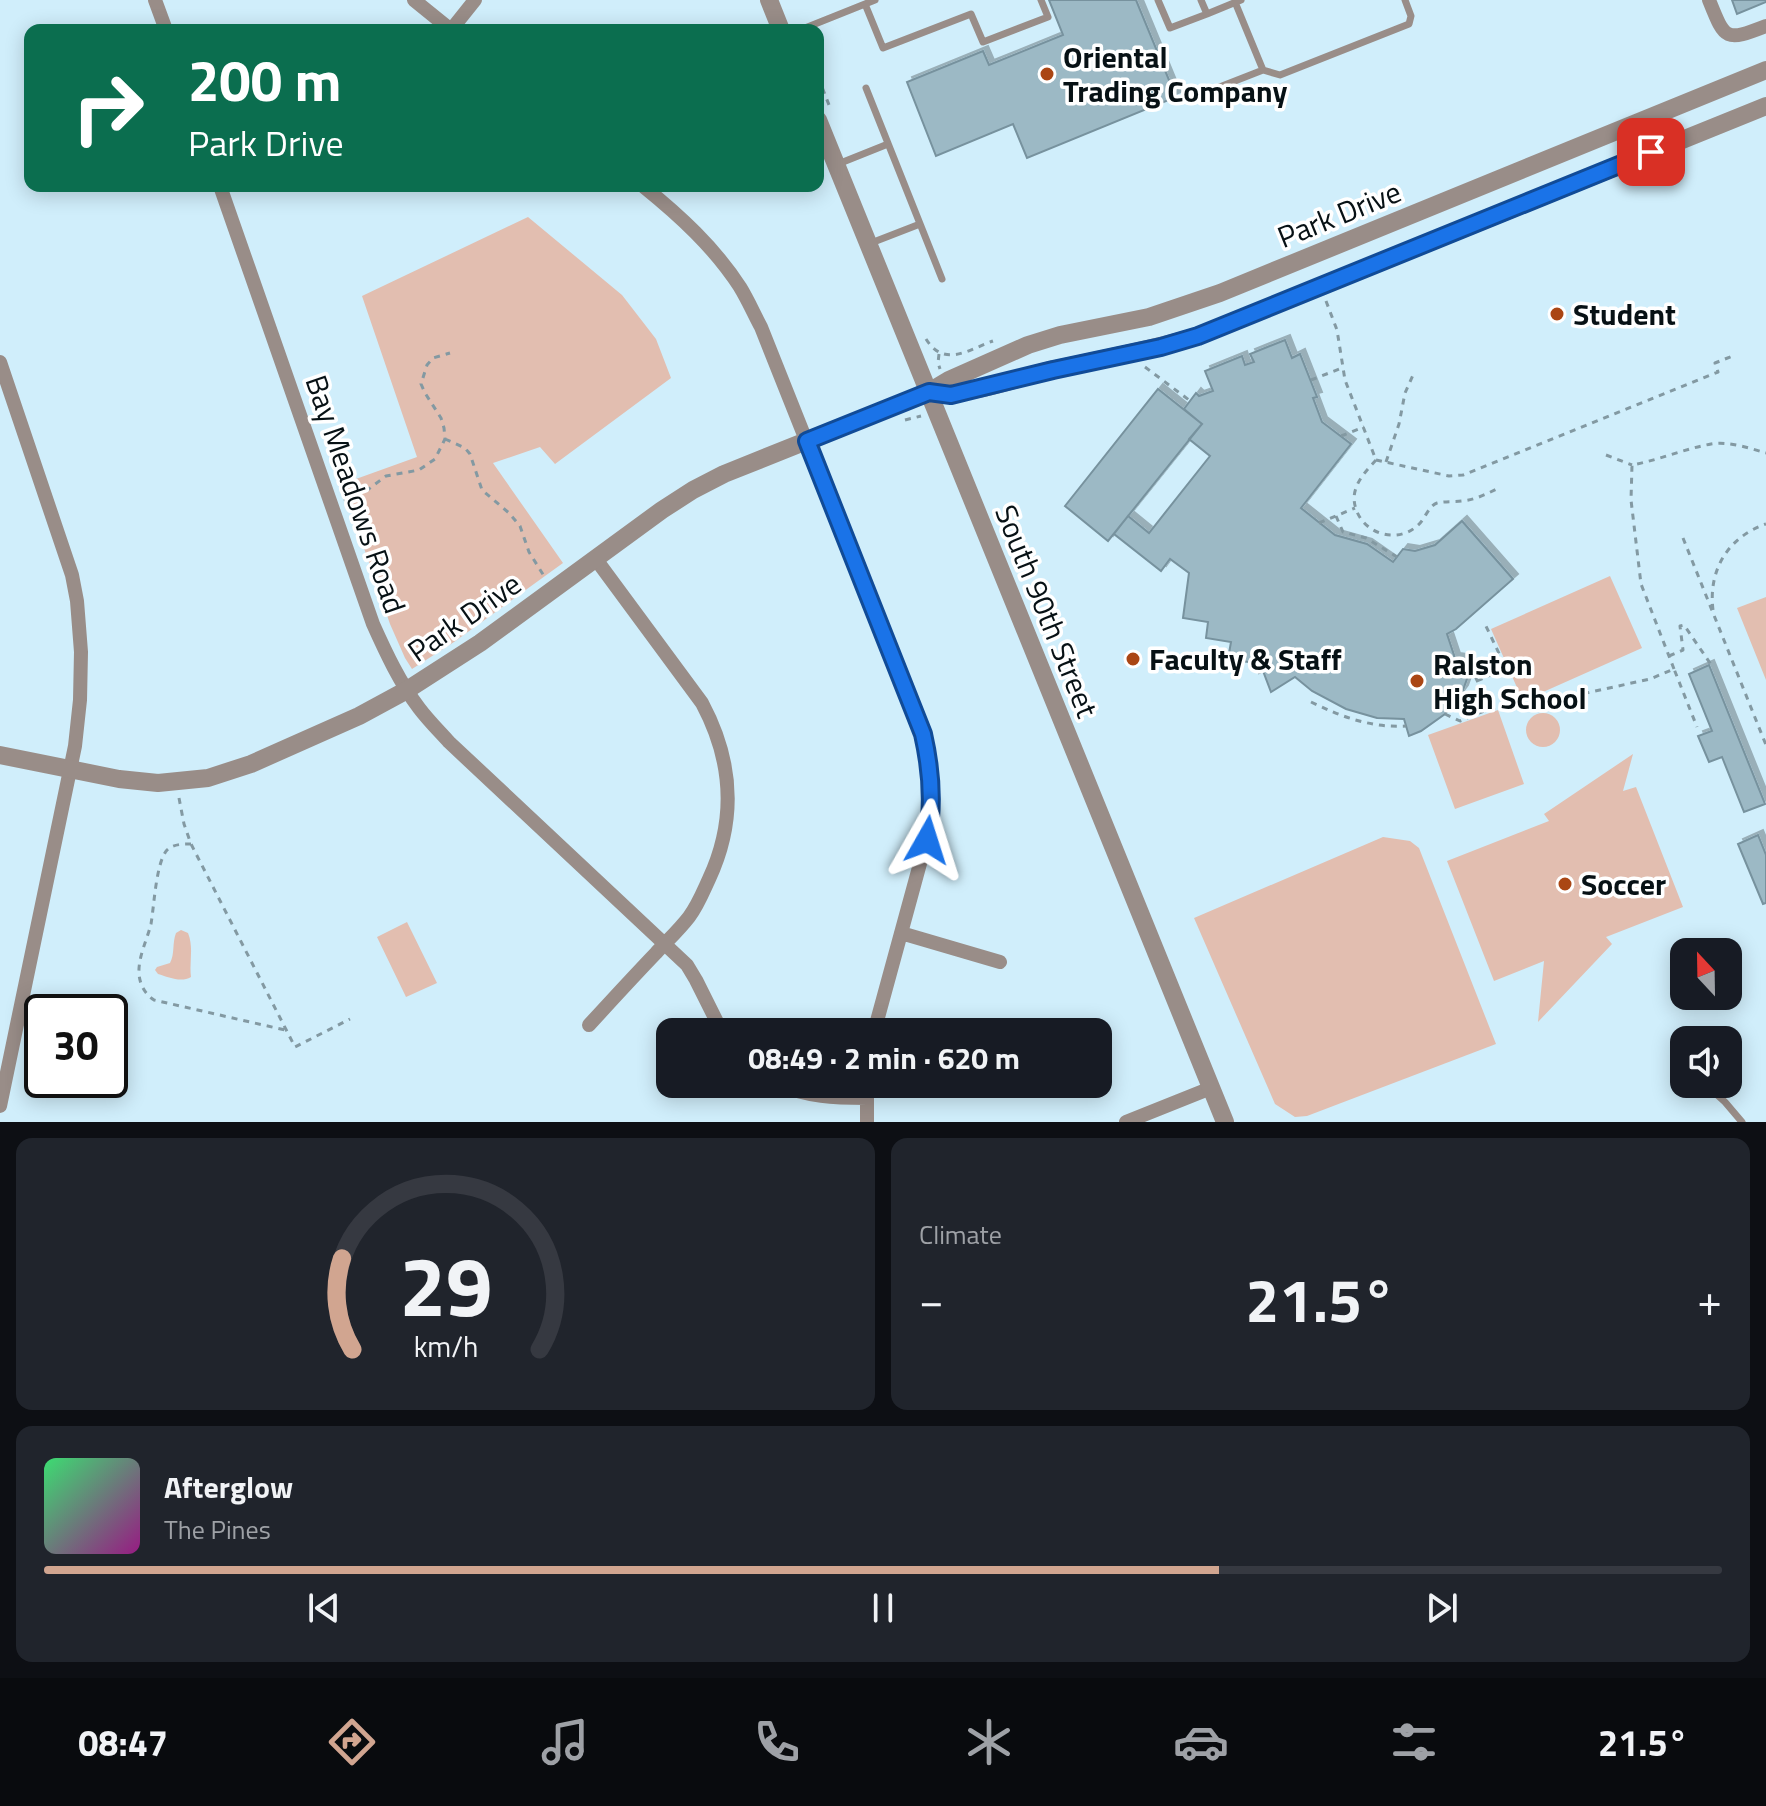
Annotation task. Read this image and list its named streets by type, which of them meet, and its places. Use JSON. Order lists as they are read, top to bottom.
{
  "streets": {
    "street": ["Park Drive", "Bay Meadows Road", "South 90th Street"]
  },
  "crossings": [
    ["Park Drive", "Bay Meadows Road"],
    ["Park Drive", "South 90th Street"]
  ],
  "places": [
    "Oriental Trading Company",
    "Student",
    "Faculty & Staff",
    "Ralston High School",
    "Soccer"
  ],
  "north": "top",
  "page": {
    "turn": ["200 m", "Park Drive"],
    "limit": "30",
    "trip": "08:49 · 2 min · 620 m",
    "tile": "Climate",
    "heat": ["−", "21.5°", "+"],
    "song": ["Afterglow", "The Pines"],
    "tabs": ["08:47", "21.5°"],
    "gauge": ["29", "km/h"]
  }
}
